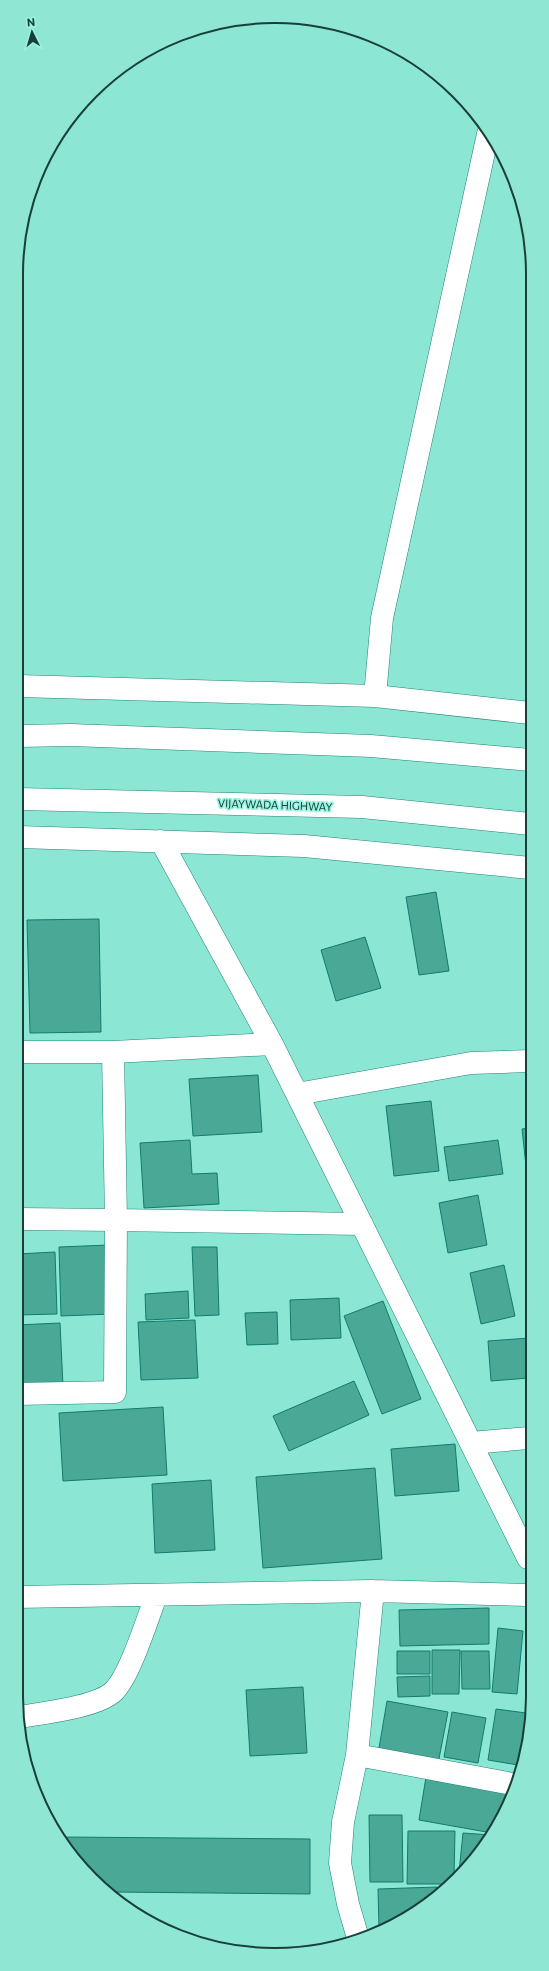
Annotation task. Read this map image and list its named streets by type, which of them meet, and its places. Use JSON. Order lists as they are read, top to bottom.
{
  "streets": {
    "main road": ["VIJAYWADA HIGHWAY"]
  },
  "north": "top"
}
